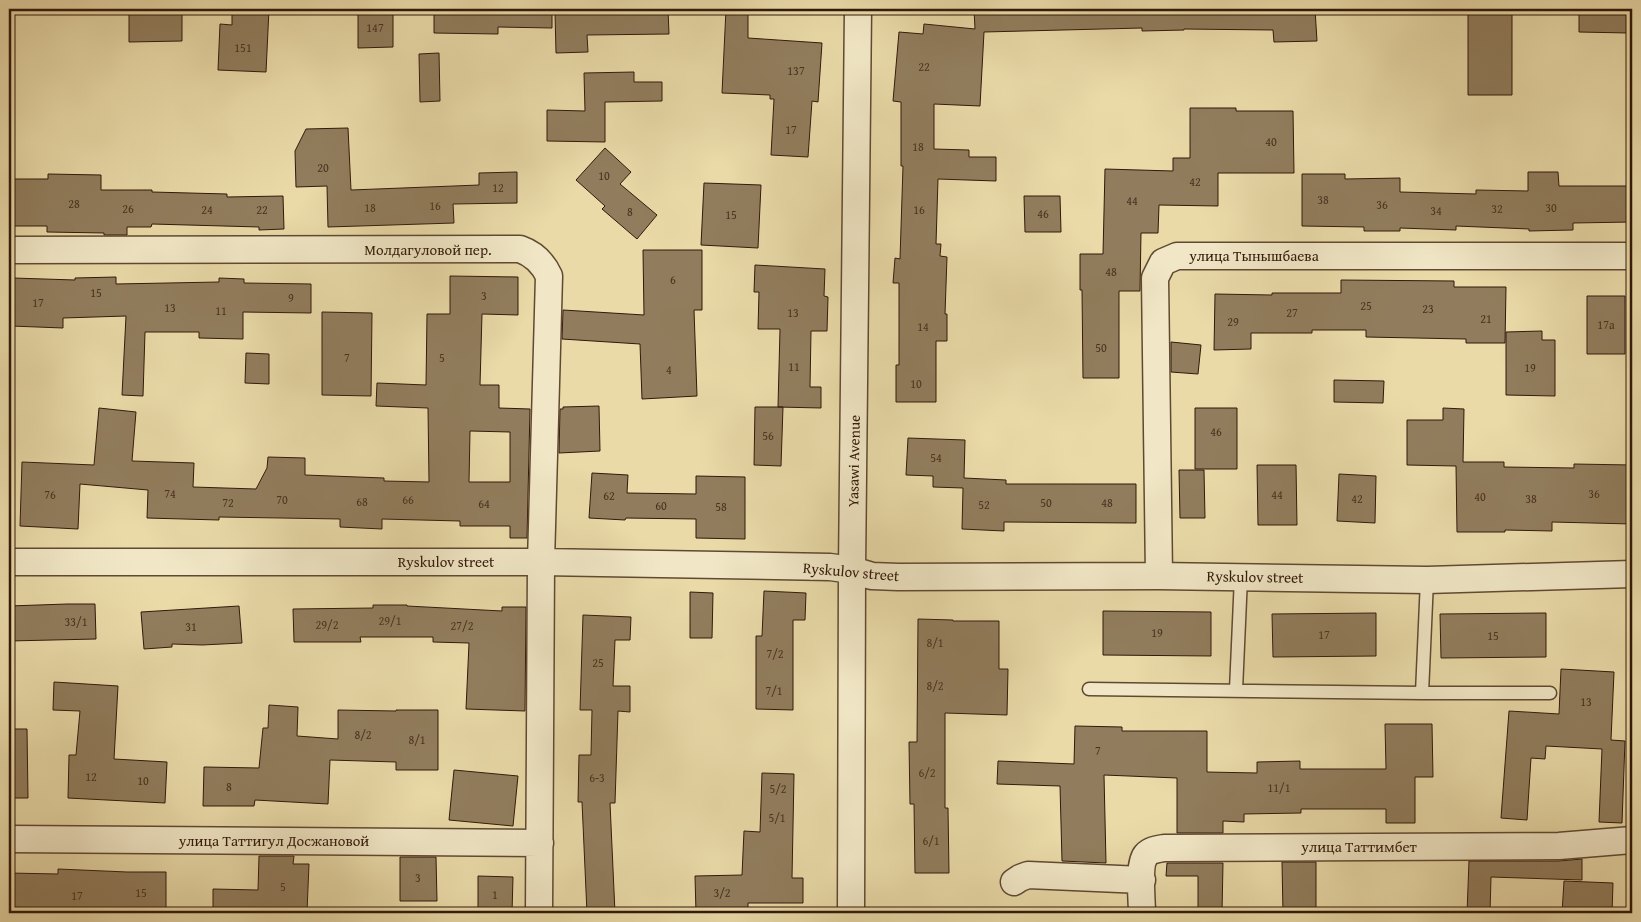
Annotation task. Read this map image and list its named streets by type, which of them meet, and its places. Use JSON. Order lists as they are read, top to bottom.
{
  "streets": {
    "street": [
      "Молдагуловой пер.",
      "улица Тынышбаева",
      "Yasawi Avenue",
      "Ryskulov street",
      "улица Таттигул Досжановой",
      "улица Таттимбет"
    ]
  },
  "crossings": [
    ["Молдагуловой пер.", "Ryskulov street"],
    ["улица Тынышбаева", "Ryskulov street"],
    ["Yasawi Avenue", "Ryskulov street"]
  ],
  "house_numbers": [
    "147",
    "151",
    "22",
    "137",
    "17",
    "40",
    "18",
    "20",
    "10",
    "42",
    "12",
    "38",
    "44",
    "28",
    "36",
    "16",
    "18",
    "30",
    "26",
    "32",
    "24",
    "22",
    "16",
    "34",
    "8",
    "46",
    "15",
    "48",
    "6",
    "15",
    "3",
    "9",
    "17",
    "25",
    "13",
    "23",
    "11",
    "13",
    "27",
    "21",
    "29",
    "17а",
    "14",
    "50",
    "7",
    "5",
    "11",
    "19",
    "4",
    "10",
    "46",
    "56",
    "54",
    "74",
    "36",
    "76",
    "44",
    "62",
    "40",
    "42",
    "38",
    "70",
    "66",
    "68",
    "72",
    "50",
    "48",
    "64",
    "52",
    "60",
    "58",
    "29/1",
    "33/1",
    "29/2",
    "27/2",
    "31",
    "19",
    "17",
    "15",
    "8/1",
    "7/2",
    "25",
    "8/2",
    "7/1",
    "13",
    "8/2",
    "8/1",
    "7",
    "6/2",
    "12",
    "6-3",
    "10",
    "8",
    "11/1",
    "5/2",
    "5/1",
    "6/1",
    "3",
    "5",
    "15",
    "3/2",
    "1",
    "17"
  ]
}
